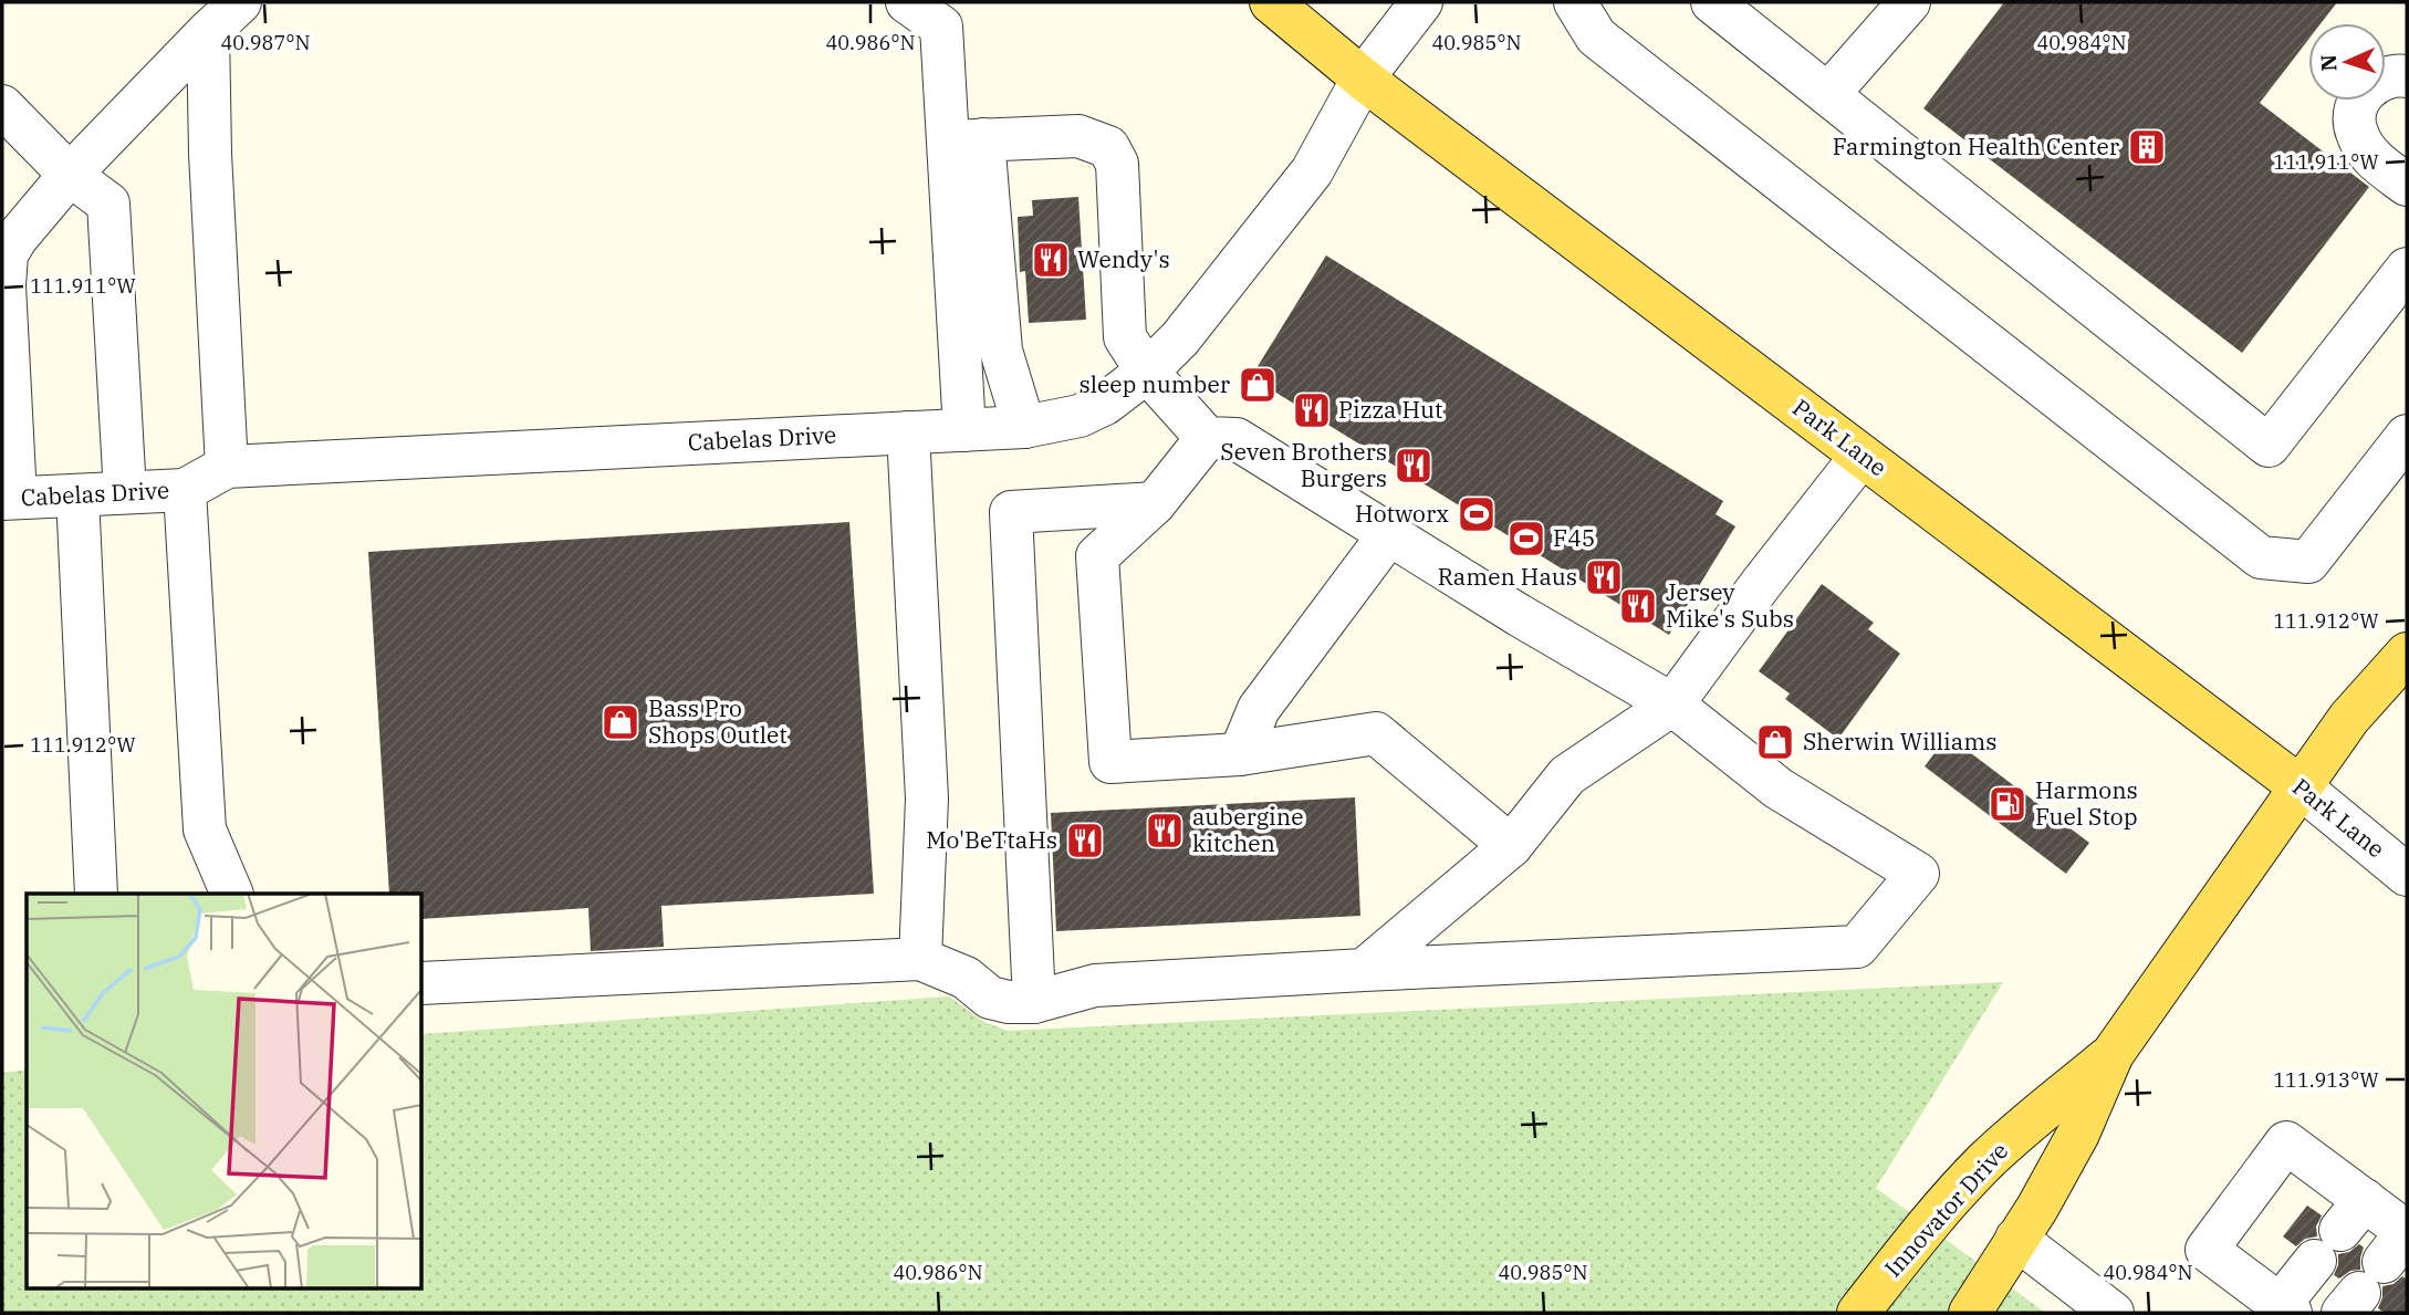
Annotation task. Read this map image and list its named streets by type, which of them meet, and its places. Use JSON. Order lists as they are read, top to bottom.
{
  "streets": {
    "main road": ["Park Lane", "Innovator Drive"],
    "street": ["Cabelas Drive"]
  },
  "crossings": [
    ["Park Lane", "Cabelas Drive"],
    ["Park Lane", "Innovator Drive"]
  ],
  "places": {
    "building": ["Farmington Health Center"],
    "restaurant": [
      "Wendy's",
      "Pizza Hut",
      "Seven Brothers Burgers",
      "Ramen Haus",
      "Jersey Mike's Subs",
      "aubergine kitchen",
      "Mo'BeTtaHs"
    ],
    "shop": ["sleep number", "Bass Pro Shops Outlet", "Sherwin Williams"],
    "sports": ["Hotworx", "F45"],
    "fuel station": ["Harmons Fuel Stop"]
  },
  "north": "left",
  "coordinates": [
    "40.987°N",
    "40.986°N",
    "40.985°N",
    "40.984°N",
    "111.911°W",
    "111.912°W",
    "111.913°W"
  ]
}
